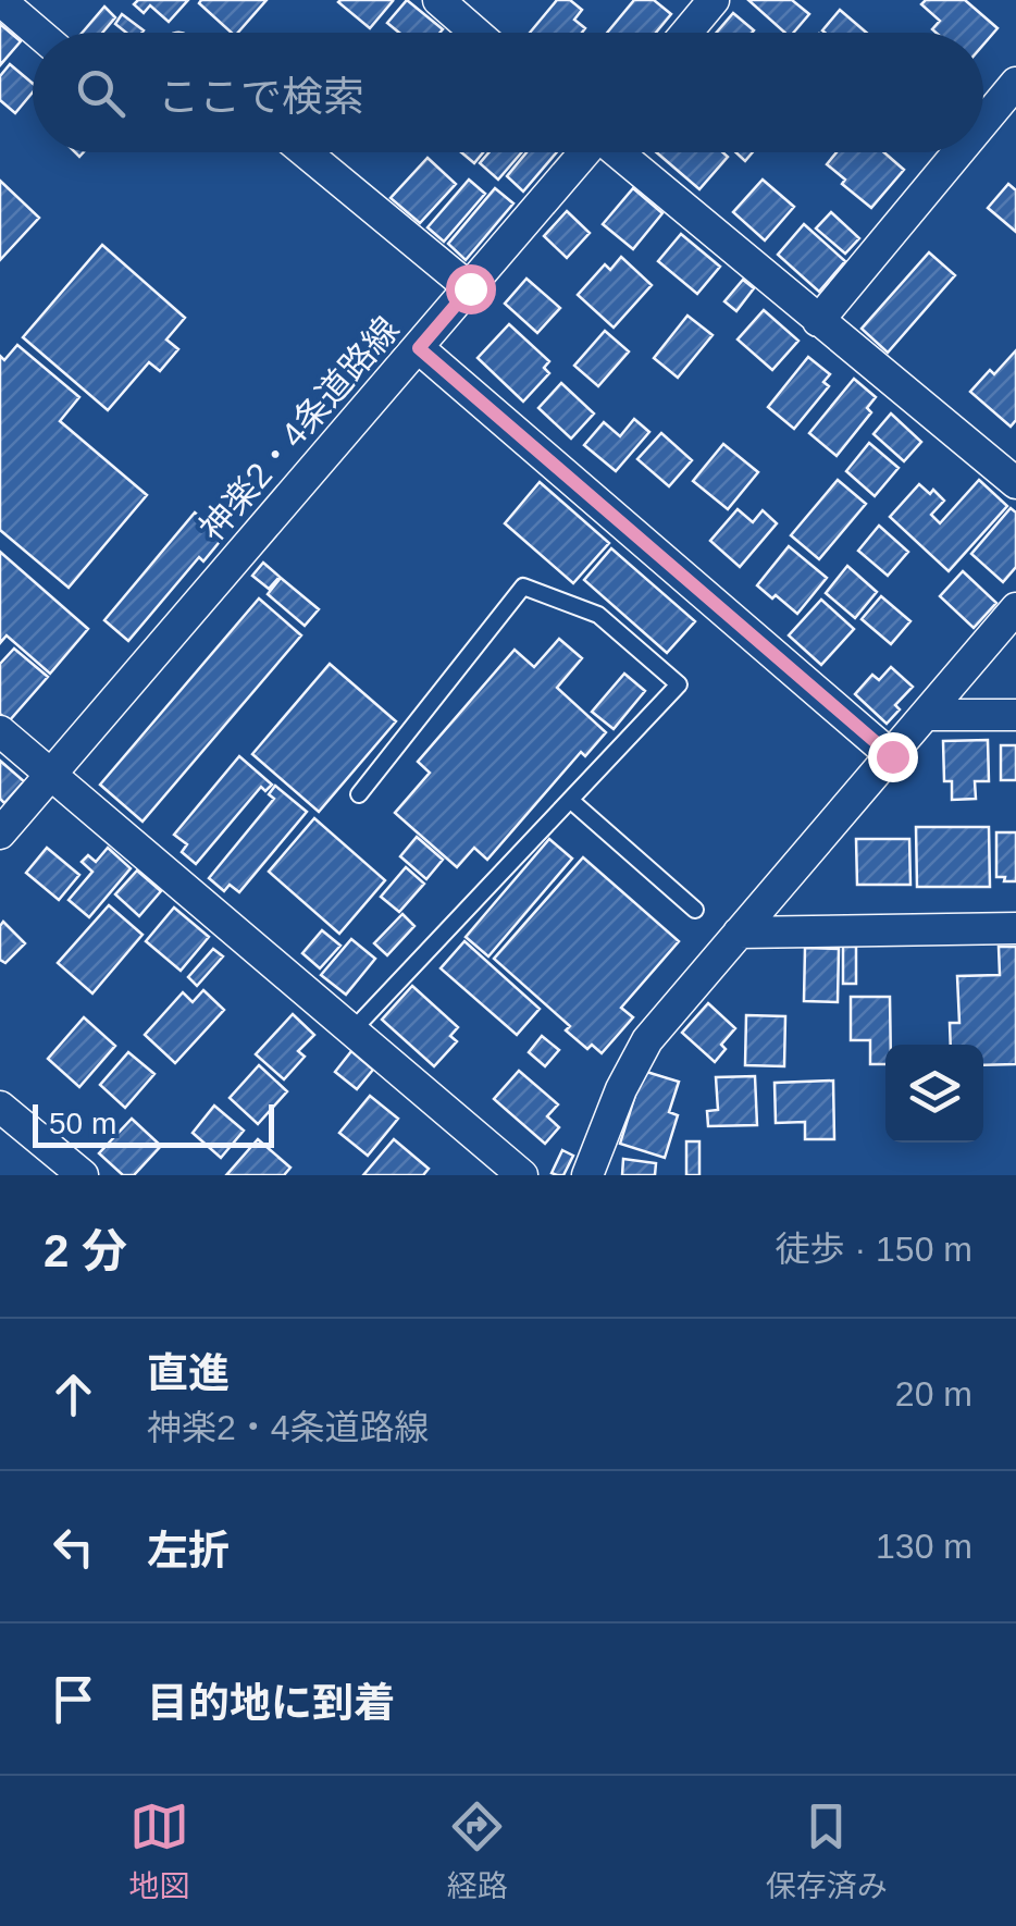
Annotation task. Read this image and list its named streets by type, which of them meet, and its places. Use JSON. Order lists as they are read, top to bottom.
{
  "streets": {
    "street": ["神楽2・4条道路線"]
  },
  "scale_bar": "50 m",
  "page": {
    "search": "ここで検索",
    "scale": "50 m",
    "heading": ["2 分", "徒歩 · 150 m"],
    "list": [
      ["直進", "神楽2・4条道路線", "20 m"],
      ["左折", "130 m"],
      "目的地に到着"
    ],
    "nav": ["地図", "経路", "保存済み"]
  }
}
